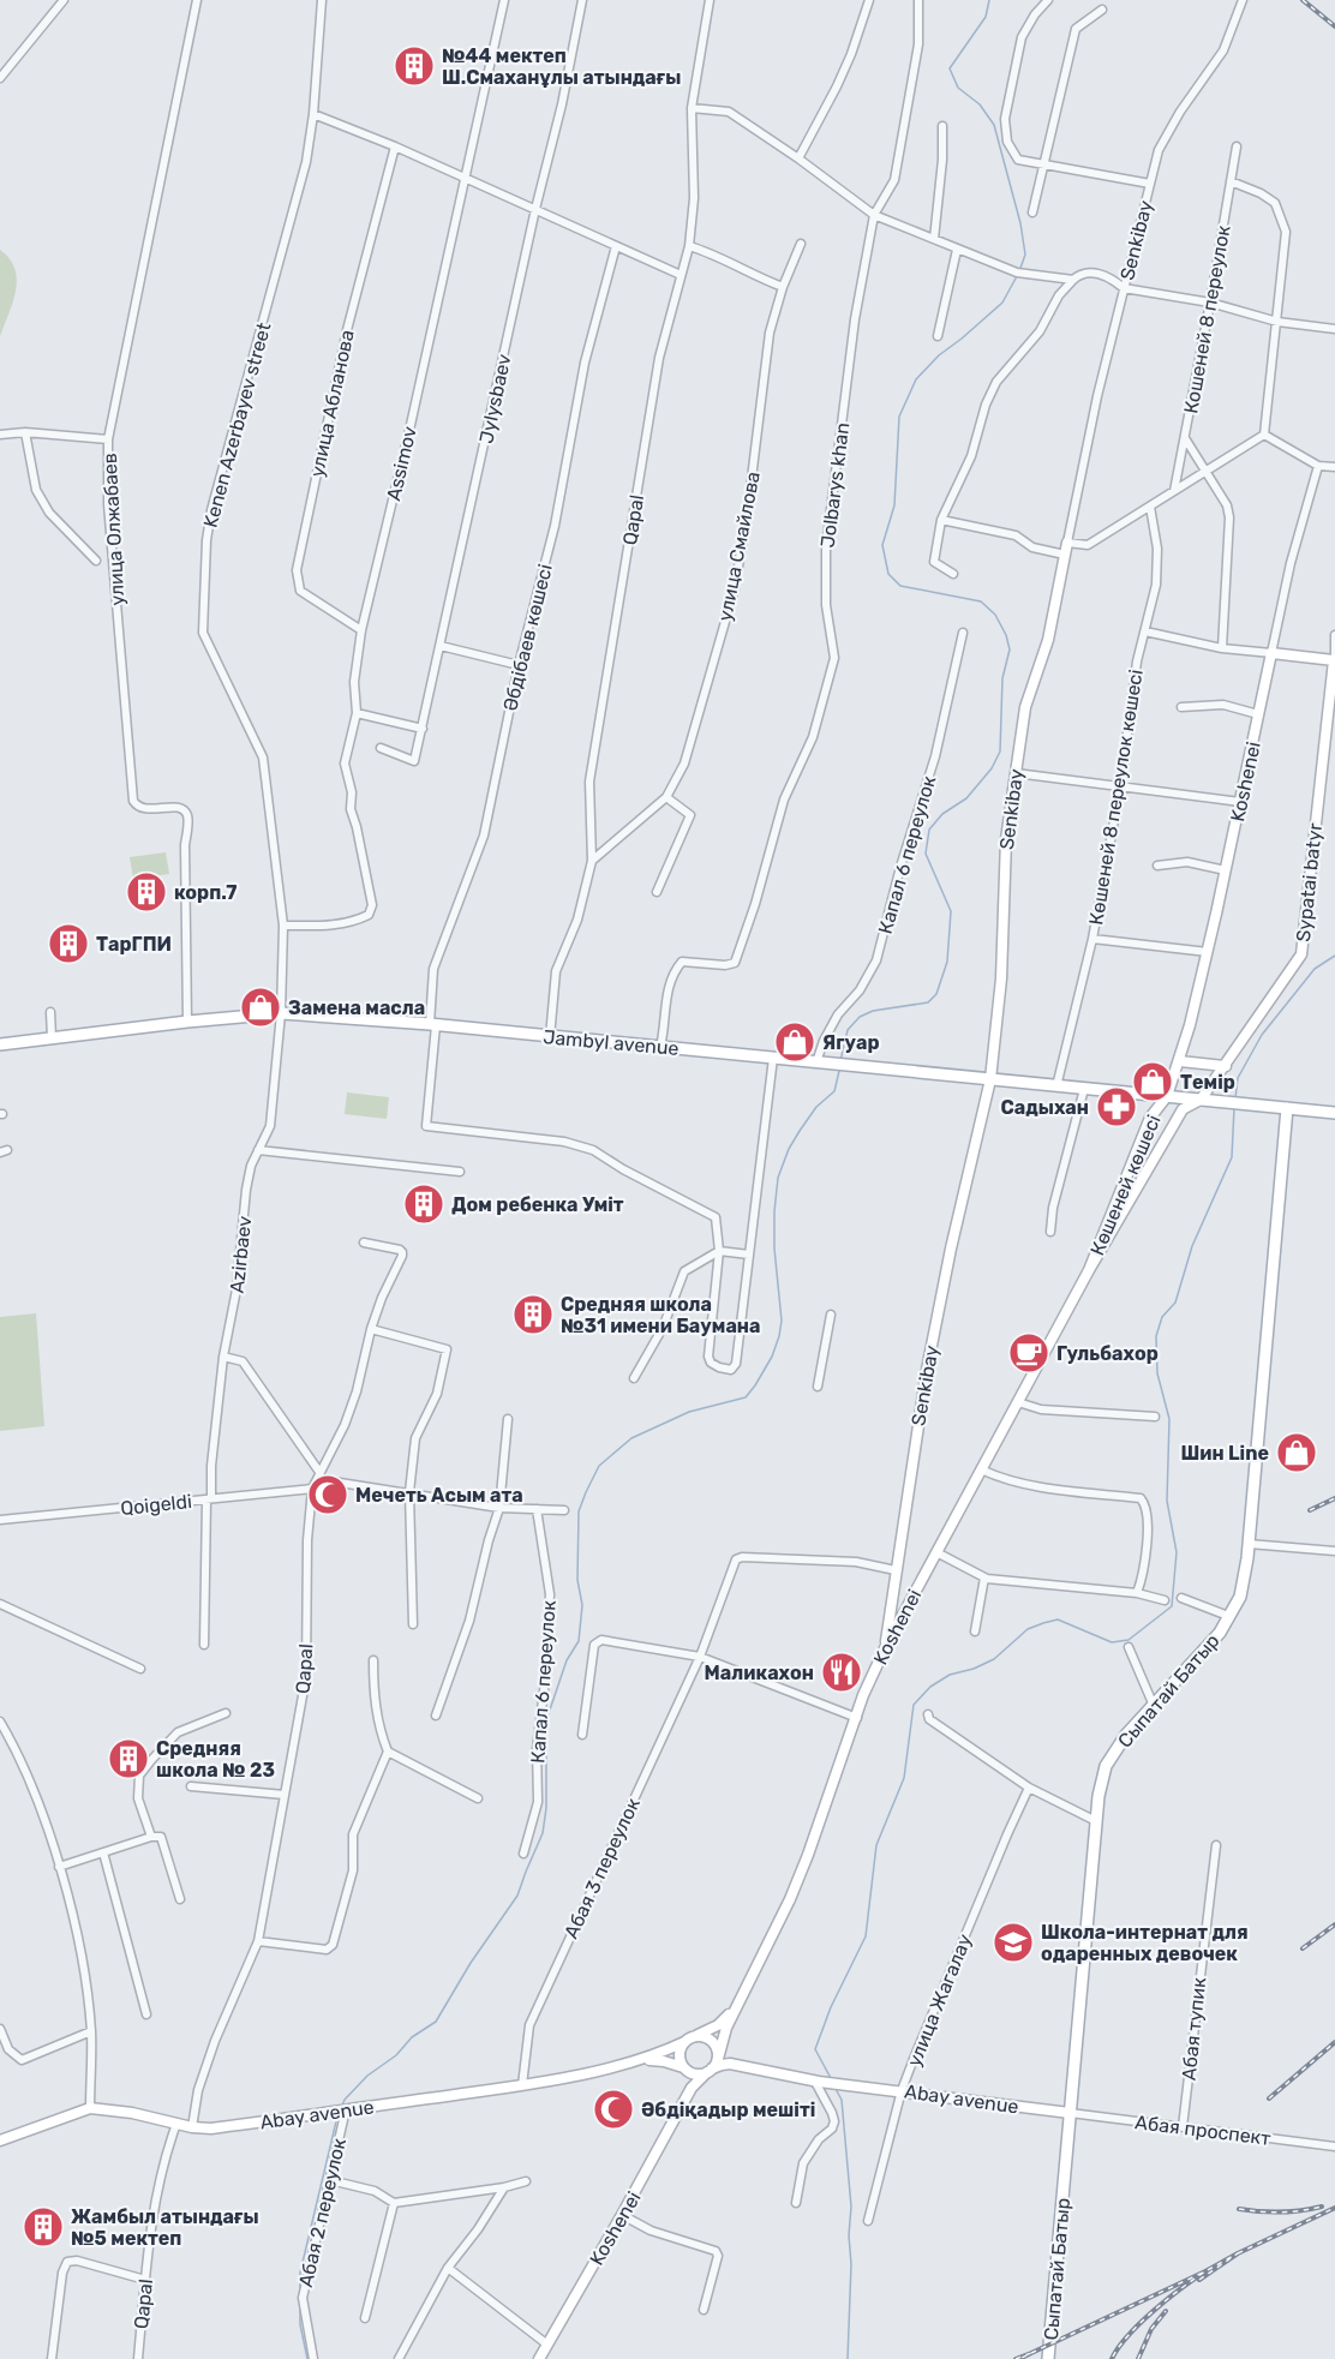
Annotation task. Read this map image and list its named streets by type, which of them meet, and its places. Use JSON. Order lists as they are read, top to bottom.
{
  "streets": {
    "main road": [
      "Senkibay",
      "Koshenei",
      "Sypatai batyr",
      "Jambyl avenue",
      "Көшеней көшесі",
      "Сыпатай Батыр",
      "Abay avenue"
    ],
    "street": [
      "Кошеней 8 переулок",
      "Jylysbaev",
      "улица Абланова",
      "Kenen Azerbayev street",
      "Assimov",
      "Jolbarys khan",
      "Qapal",
      "улица Олжабаев",
      "улица Смайлова",
      "Әбдібаев көшесі",
      "Көшеней 8 переулок көшесі",
      "Капал 6 переулок",
      "Azirbaev",
      "Qoigeldi",
      "Абая 3 переулок",
      "улица Жагалау",
      "Абая тупик",
      "Абая проспект",
      "Абая 2 переулок"
    ]
  },
  "crossings": [
    ["Senkibay", "Koshenei"],
    ["Senkibay", "Jambyl avenue"],
    ["Senkibay", "Абая 3 переулок"],
    ["улица Абланова", "Assimov"],
    ["Kenen Azerbayev street", "Assimov"],
    ["Kenen Azerbayev street", "Jambyl avenue"],
    ["Kenen Azerbayev street", "Azirbaev"],
    ["Jolbarys khan", "Jambyl avenue"],
    ["Qapal", "улица Смайлова"],
    ["Qapal", "Jambyl avenue"],
    ["Qapal", "Qoigeldi"],
    ["Qapal", "Abay avenue"],
    ["улица Олжабаев", "Jambyl avenue"],
    ["Әбдібаев көшесі", "Jambyl avenue"],
    ["Koshenei", "Jambyl avenue"],
    ["Koshenei", "Көшеней көшесі"],
    ["Көшеней 8 переулок көшесі", "Jambyl avenue"],
    ["Капал 6 переулок", "Jambyl avenue"],
    ["Sypatai batyr", "Jambyl avenue"],
    ["Sypatai batyr", "Көшеней көшесі"],
    ["Jambyl avenue", "Көшеней көшесі"],
    ["Jambyl avenue", "Azirbaev"],
    ["Jambyl avenue", "Сыпатай Батыр"],
    ["Azirbaev", "Qoigeldi"],
    ["Сыпатай Батыр", "Abay avenue"],
    ["Сыпатай Батыр", "Абая проспект"],
    ["Абая 3 переулок", "Abay avenue"],
    ["улица Жагалау", "Abay avenue"],
    ["Абая тупик", "Абая проспект"],
    ["Abay avenue", "Абая проспект"],
    ["Abay avenue", "Абая 2 переулок"]
  ],
  "places": {
    "building": [
      "№44 мектеп Ш.Смаханұлы атындағы",
      "корп.7",
      "ТарГПИ",
      "Дом ребенка Умiт",
      "Средняя школа №31 имени Баумана",
      "Средняя школа № 23",
      "Жамбыл атындағы №5 мектеп"
    ],
    "shop": [
      "Замена масла",
      "Ягуар",
      "Темір",
      "Шин Line"
    ],
    "pharmacy": ["Садыхан"],
    "cafe": ["Гульбахор"],
    "mosque": ["Мечеть Асым ата", "Әбдіқадыр мешіті"],
    "restaurant": ["Маликахон"],
    "school or university": ["Школа-интернат для одаренных девочек"]
  }
}
